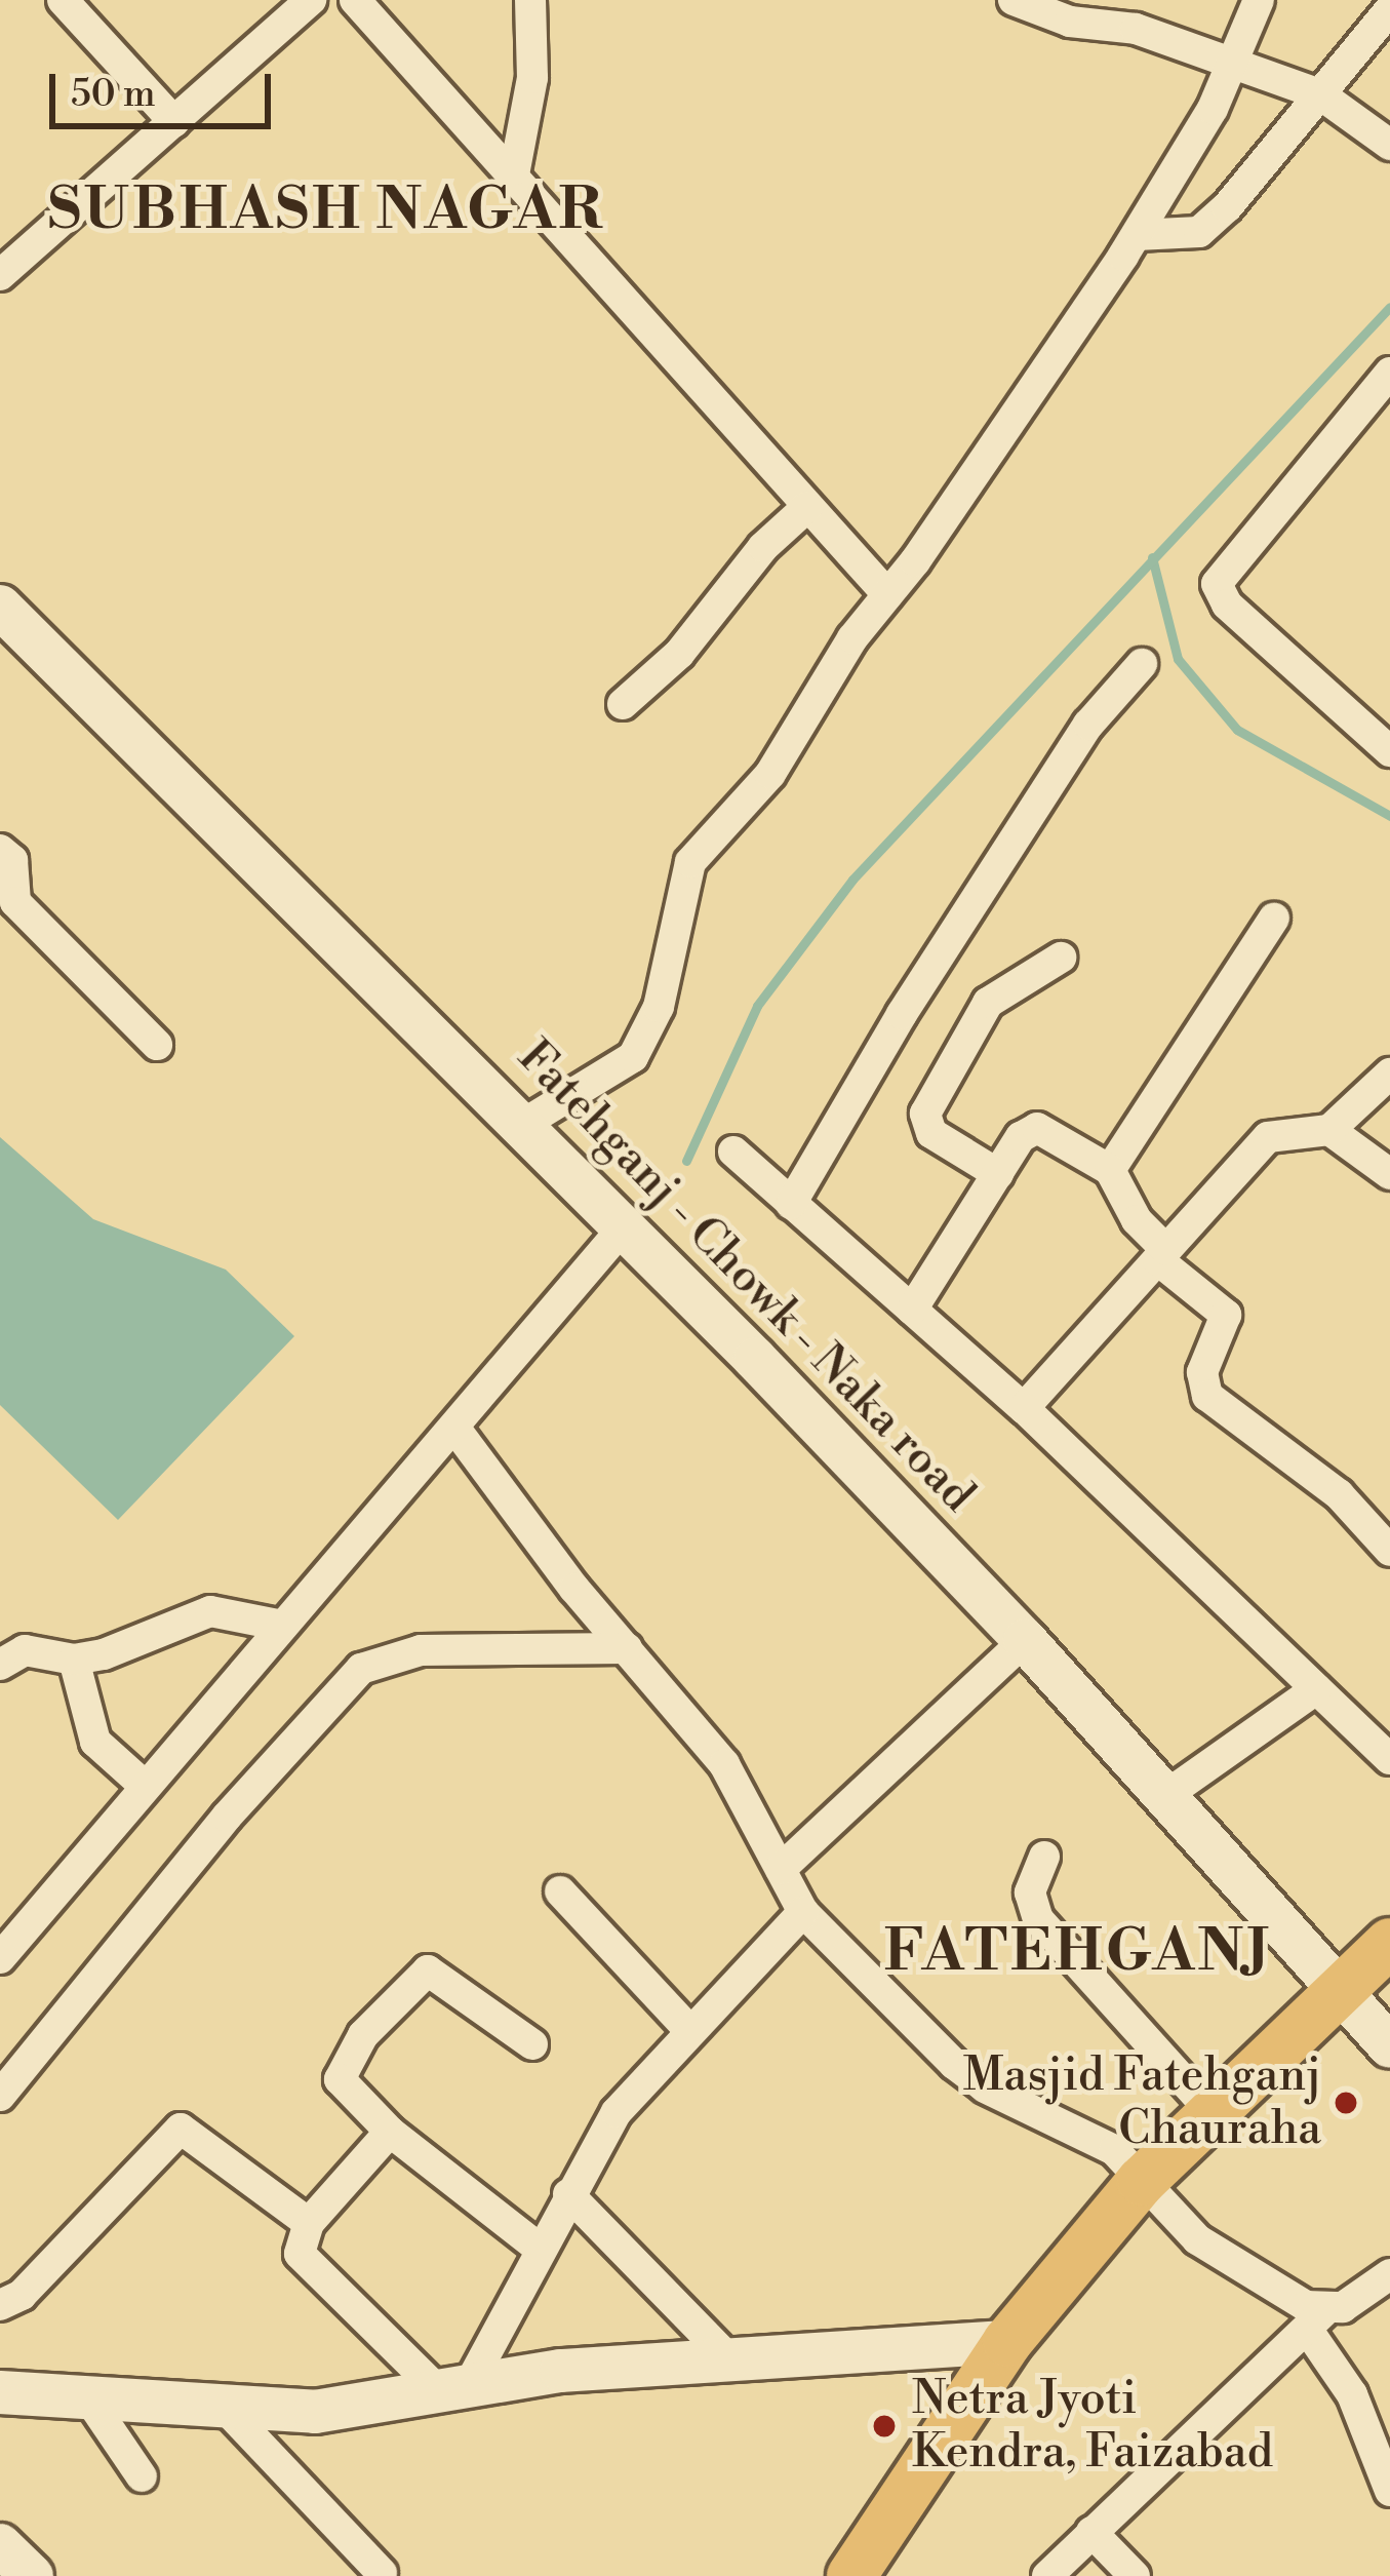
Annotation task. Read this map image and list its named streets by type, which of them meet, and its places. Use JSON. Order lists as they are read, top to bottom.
{
  "streets": {
    "street": ["Fatehganj - Chowk - Naka road"]
  },
  "districts": ["SUBHASH NAGAR", "FATEHGANJ"],
  "places": ["Masjid Fatehganj Chauraha", "Netra Jyoti Kendra, Faizabad"],
  "scale_bar": "50 m"
}
